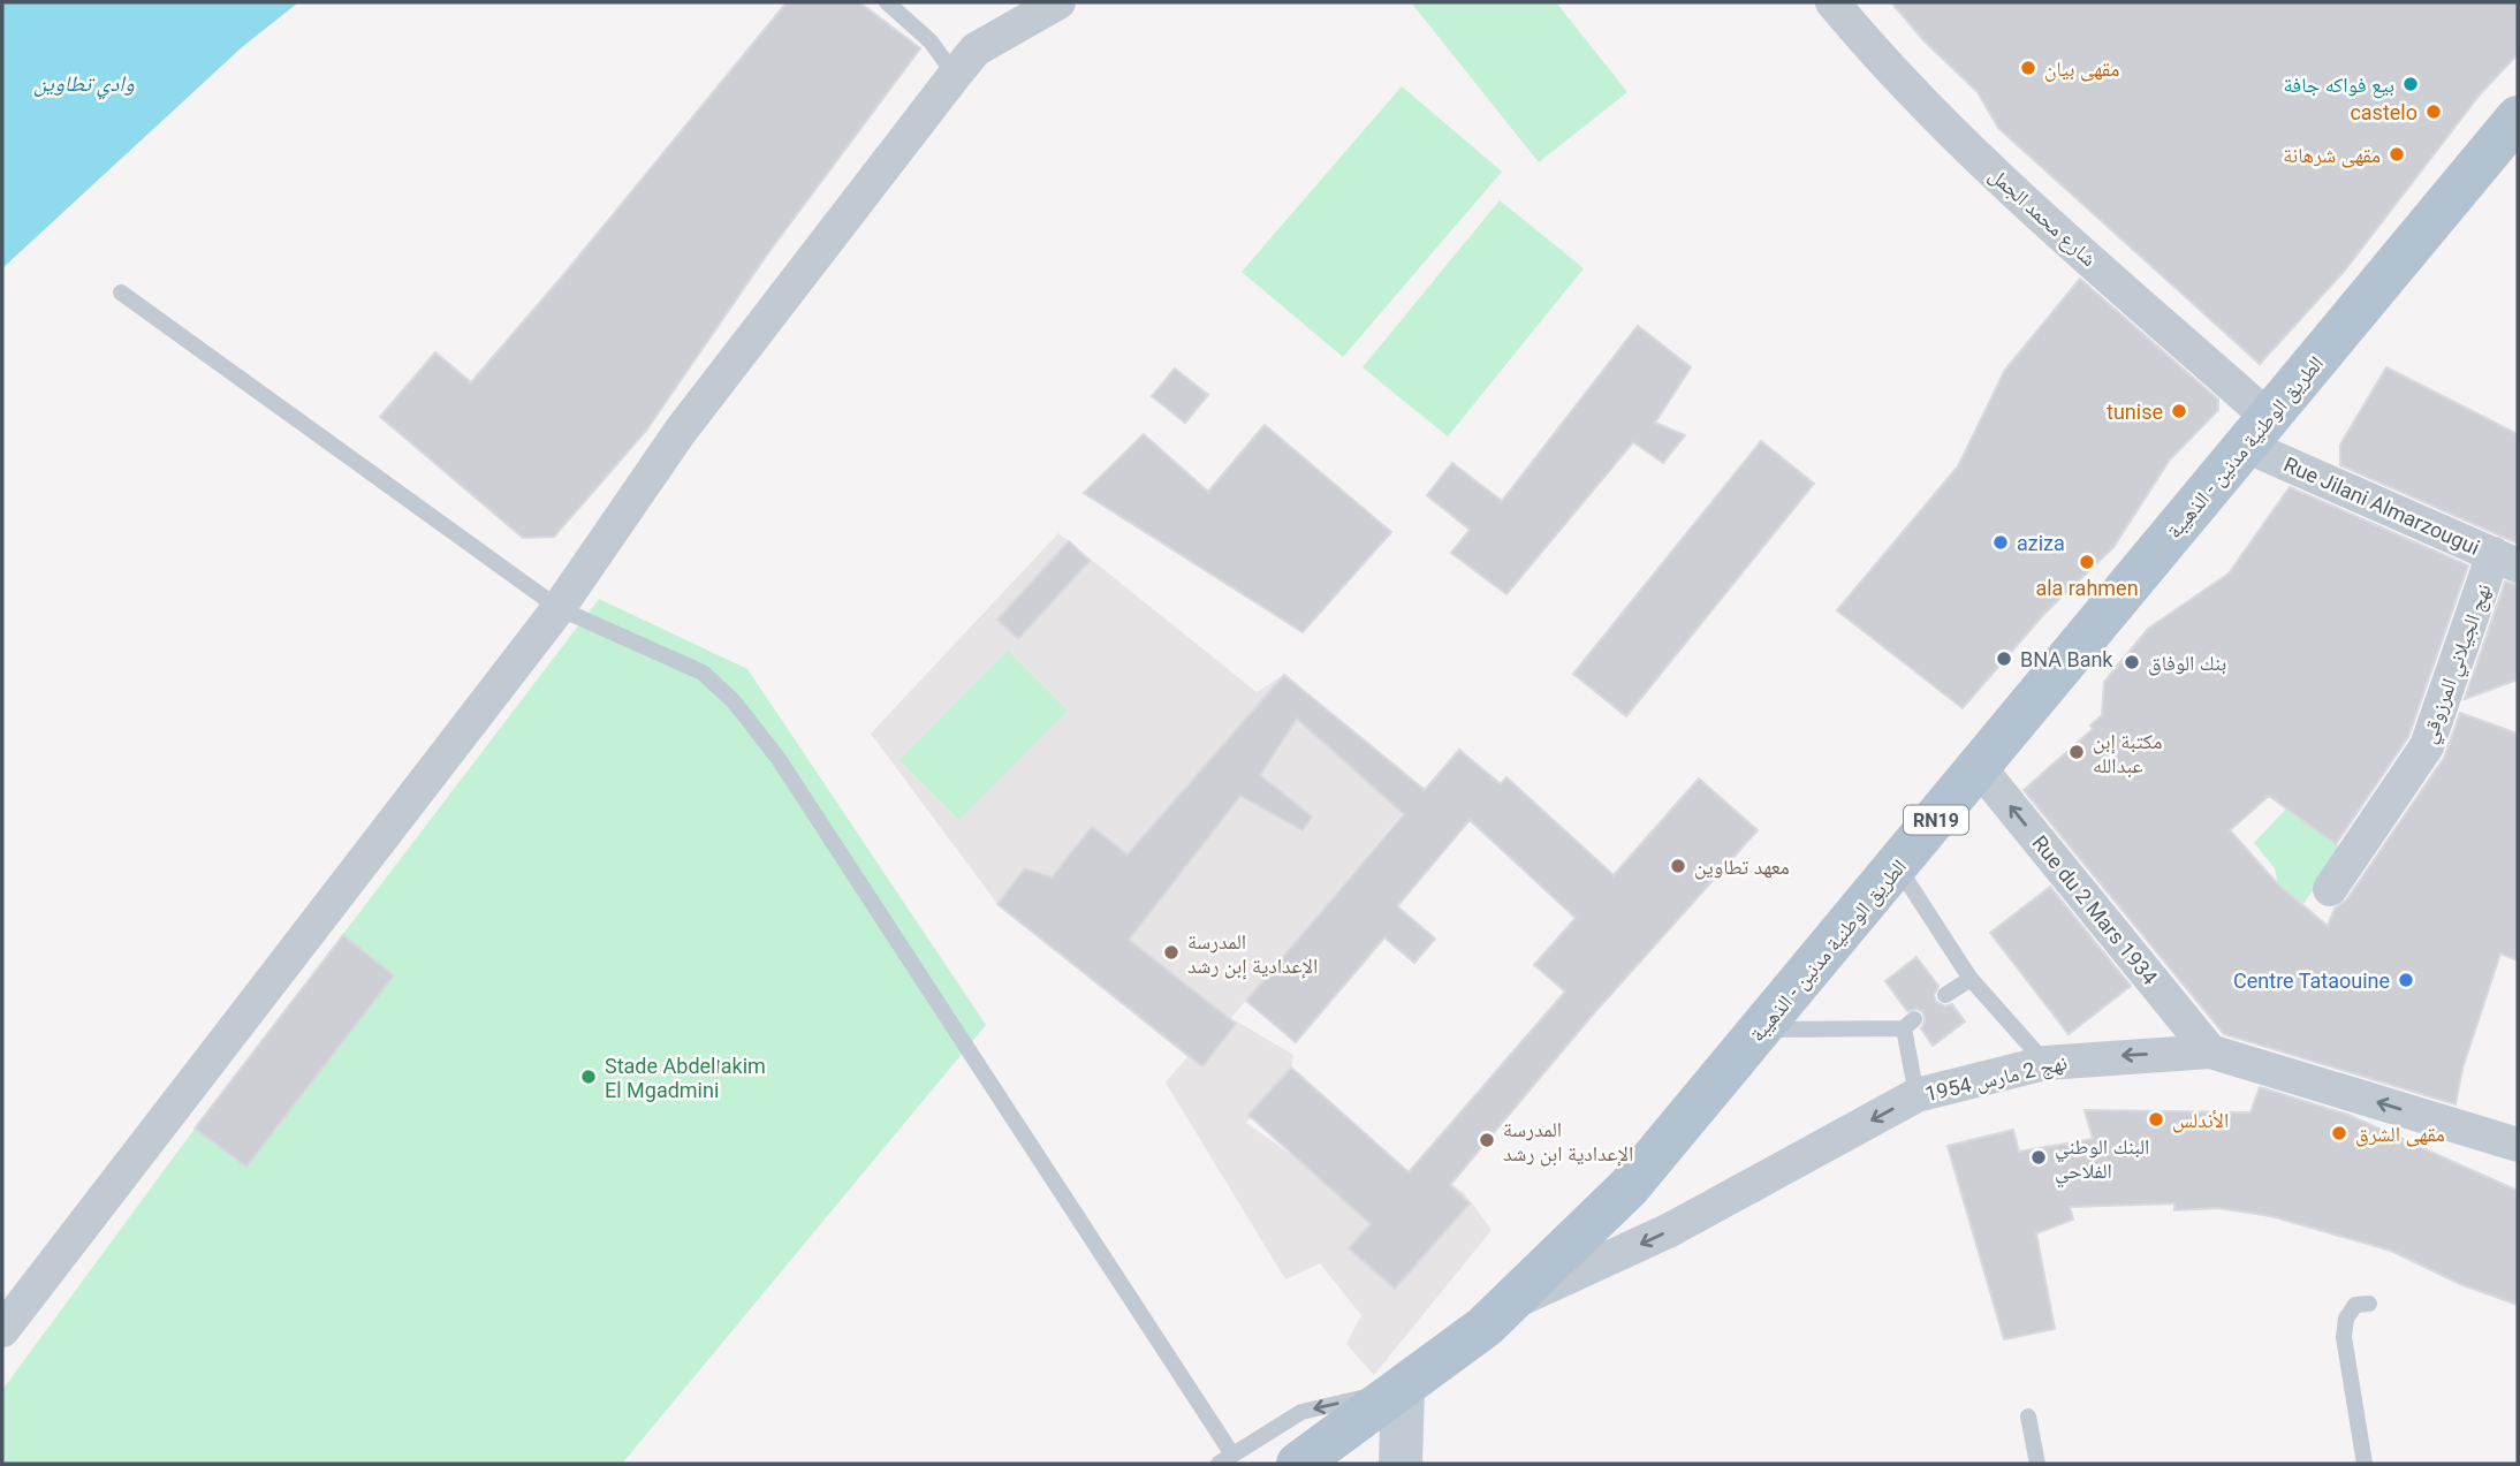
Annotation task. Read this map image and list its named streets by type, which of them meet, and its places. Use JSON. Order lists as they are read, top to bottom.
{
  "streets": {
    "main road": ["الطريق الوطنية مدنين - الذهيبة", "RN19"],
    "street": [
      "شارع محمد الجمل",
      "Rue Jilani Almarzougui",
      "نهج الجيلاني المرزوقي",
      "Rue du 2 Mars 1934",
      "نهج 2 مارس 1954"
    ]
  },
  "crossings": [
    ["شارع محمد الجمل", "الطريق الوطنية مدنين - الذهيبة"],
    ["شارع محمد الجمل", "Rue Jilani Almarzougui"],
    ["الطريق الوطنية مدنين - الذهيبة", "Rue Jilani Almarzougui"],
    ["الطريق الوطنية مدنين - الذهيبة", "Rue du 2 Mars 1934"],
    ["الطريق الوطنية مدنين - الذهيبة", "نهج 2 مارس 1954"],
    ["Rue Jilani Almarzougui", "نهج الجيلاني المرزوقي"],
    ["Rue du 2 Mars 1934", "نهج 2 مارس 1954"]
  ],
  "one_way": ["Rue du 2 Mars 1934", "نهج 2 مارس 1954"],
  "water": ["وادي تطاوين"],
  "places": [
    "مقهى بيان",
    "بيع فواكه جافة",
    "castelo",
    "مقهى شرهانة",
    "tunise",
    "aziza",
    "ala rahmen",
    "BNA Bank",
    "بنك الوفاق",
    "مكتبة إبن عبدالله",
    "معهد تطاوين",
    "المدرسة الإعدادية إبن رشد",
    "Centre Tataouine",
    "Stade Abdelاakim El Mgadmini",
    "الأندلس",
    "مقهى الشرق",
    "المدرسة الإعدادية ابن رشد",
    "البنك الوطني الفلاحي"
  ]
}
